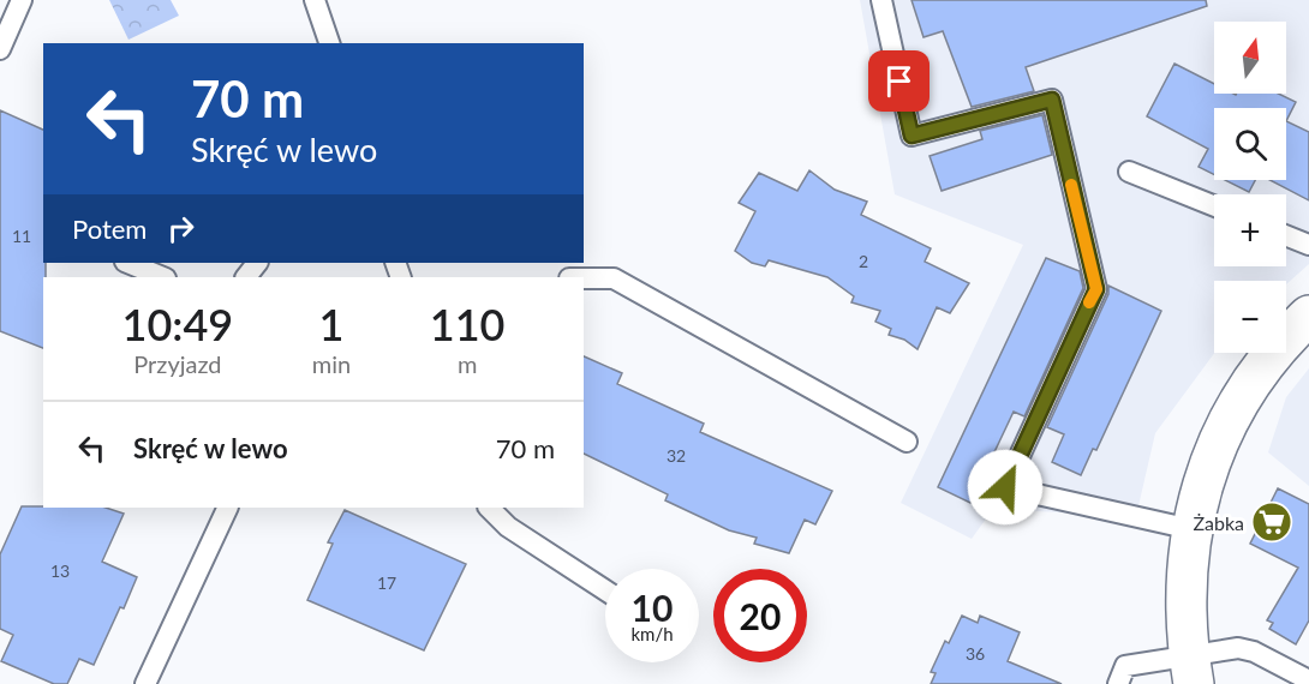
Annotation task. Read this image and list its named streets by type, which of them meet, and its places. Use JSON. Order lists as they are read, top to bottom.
{
  "places": {
    "supermarket": ["Żabka"]
  },
  "house_numbers": [
    "11",
    "2",
    "32",
    "13",
    "17",
    "36"
  ],
  "north": "top",
  "page": {
    "map_buttons": ["+", "−"],
    "turn": ["70 m", "Skręć w lewo"],
    "then": "Potem",
    "eta": [
      "10:49",
      "Przyjazd",
      "1",
      "min",
      "110",
      "m"
    ],
    "list": [
      {
        "name": "Skręć w lewo",
        "value": "70 m"
      }
    ],
    "speed": "10 km/h",
    "limit": "20"
  }
}
